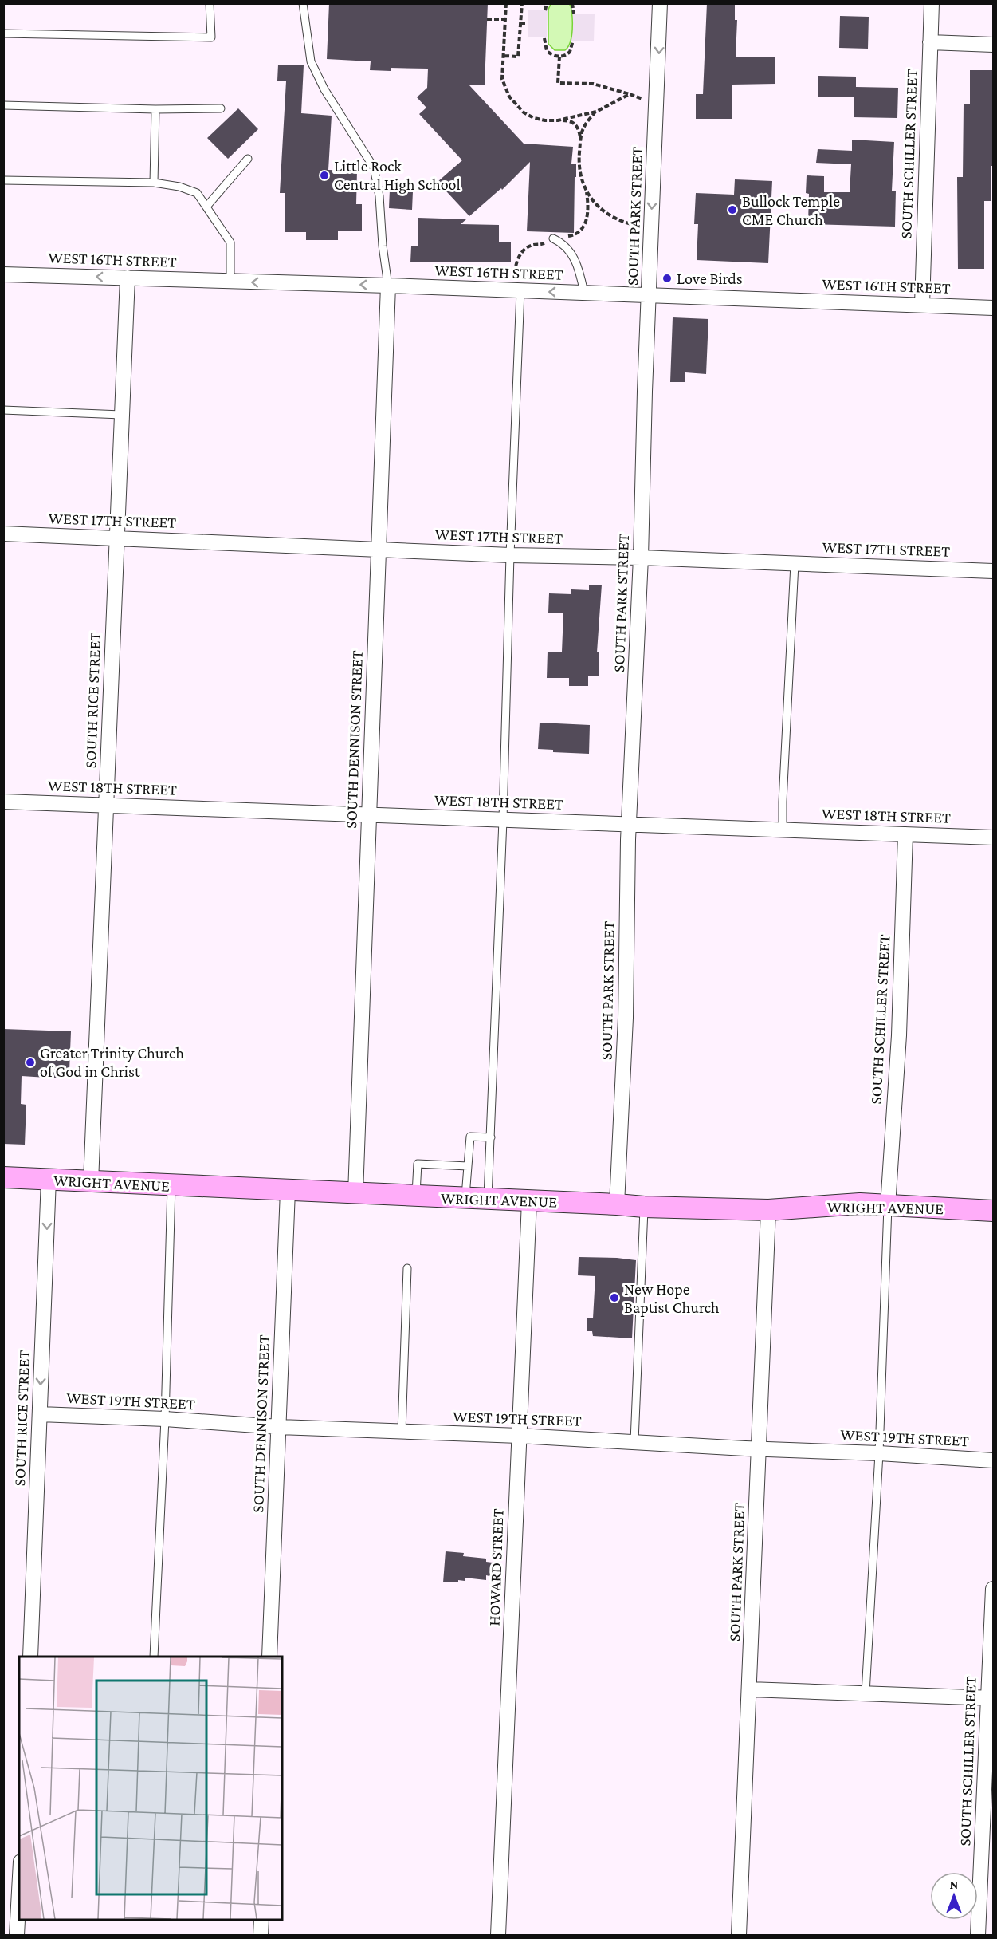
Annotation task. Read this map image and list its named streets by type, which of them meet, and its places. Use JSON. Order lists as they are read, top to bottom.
{
  "streets": {
    "main road": ["WRIGHT AVENUE"],
    "street": [
      "SOUTH SCHILLER STREET",
      "SOUTH PARK STREET",
      "WEST 16TH STREET",
      "WEST 17TH STREET",
      "SOUTH RICE STREET",
      "SOUTH DENNISON STREET",
      "WEST 18TH STREET",
      "WEST 19TH STREET",
      "HOWARD STREET"
    ]
  },
  "crossings": [
    ["SOUTH SCHILLER STREET", "WEST 16TH STREET"],
    ["SOUTH SCHILLER STREET", "WEST 18TH STREET"],
    ["SOUTH SCHILLER STREET", "WRIGHT AVENUE"],
    ["SOUTH PARK STREET", "WEST 16TH STREET"],
    ["SOUTH PARK STREET", "WEST 17TH STREET"],
    ["SOUTH PARK STREET", "WEST 18TH STREET"],
    ["SOUTH PARK STREET", "WRIGHT AVENUE"],
    ["SOUTH PARK STREET", "WEST 19TH STREET"],
    ["WEST 16TH STREET", "SOUTH RICE STREET"],
    ["WEST 16TH STREET", "SOUTH DENNISON STREET"],
    ["WEST 17TH STREET", "SOUTH RICE STREET"],
    ["WEST 17TH STREET", "SOUTH DENNISON STREET"],
    ["SOUTH RICE STREET", "WEST 18TH STREET"],
    ["SOUTH RICE STREET", "WRIGHT AVENUE"],
    ["SOUTH RICE STREET", "WEST 19TH STREET"],
    ["SOUTH DENNISON STREET", "WEST 18TH STREET"],
    ["SOUTH DENNISON STREET", "WRIGHT AVENUE"],
    ["SOUTH DENNISON STREET", "WEST 19TH STREET"],
    ["WRIGHT AVENUE", "HOWARD STREET"],
    ["WEST 19TH STREET", "HOWARD STREET"]
  ],
  "places": [
    "Little Rock Central High School",
    "Bullock Temple CME Church",
    "Love Birds",
    "Greater Trinity Church of God in Christ",
    "New Hope Baptist Church"
  ],
  "north": "top"
}
